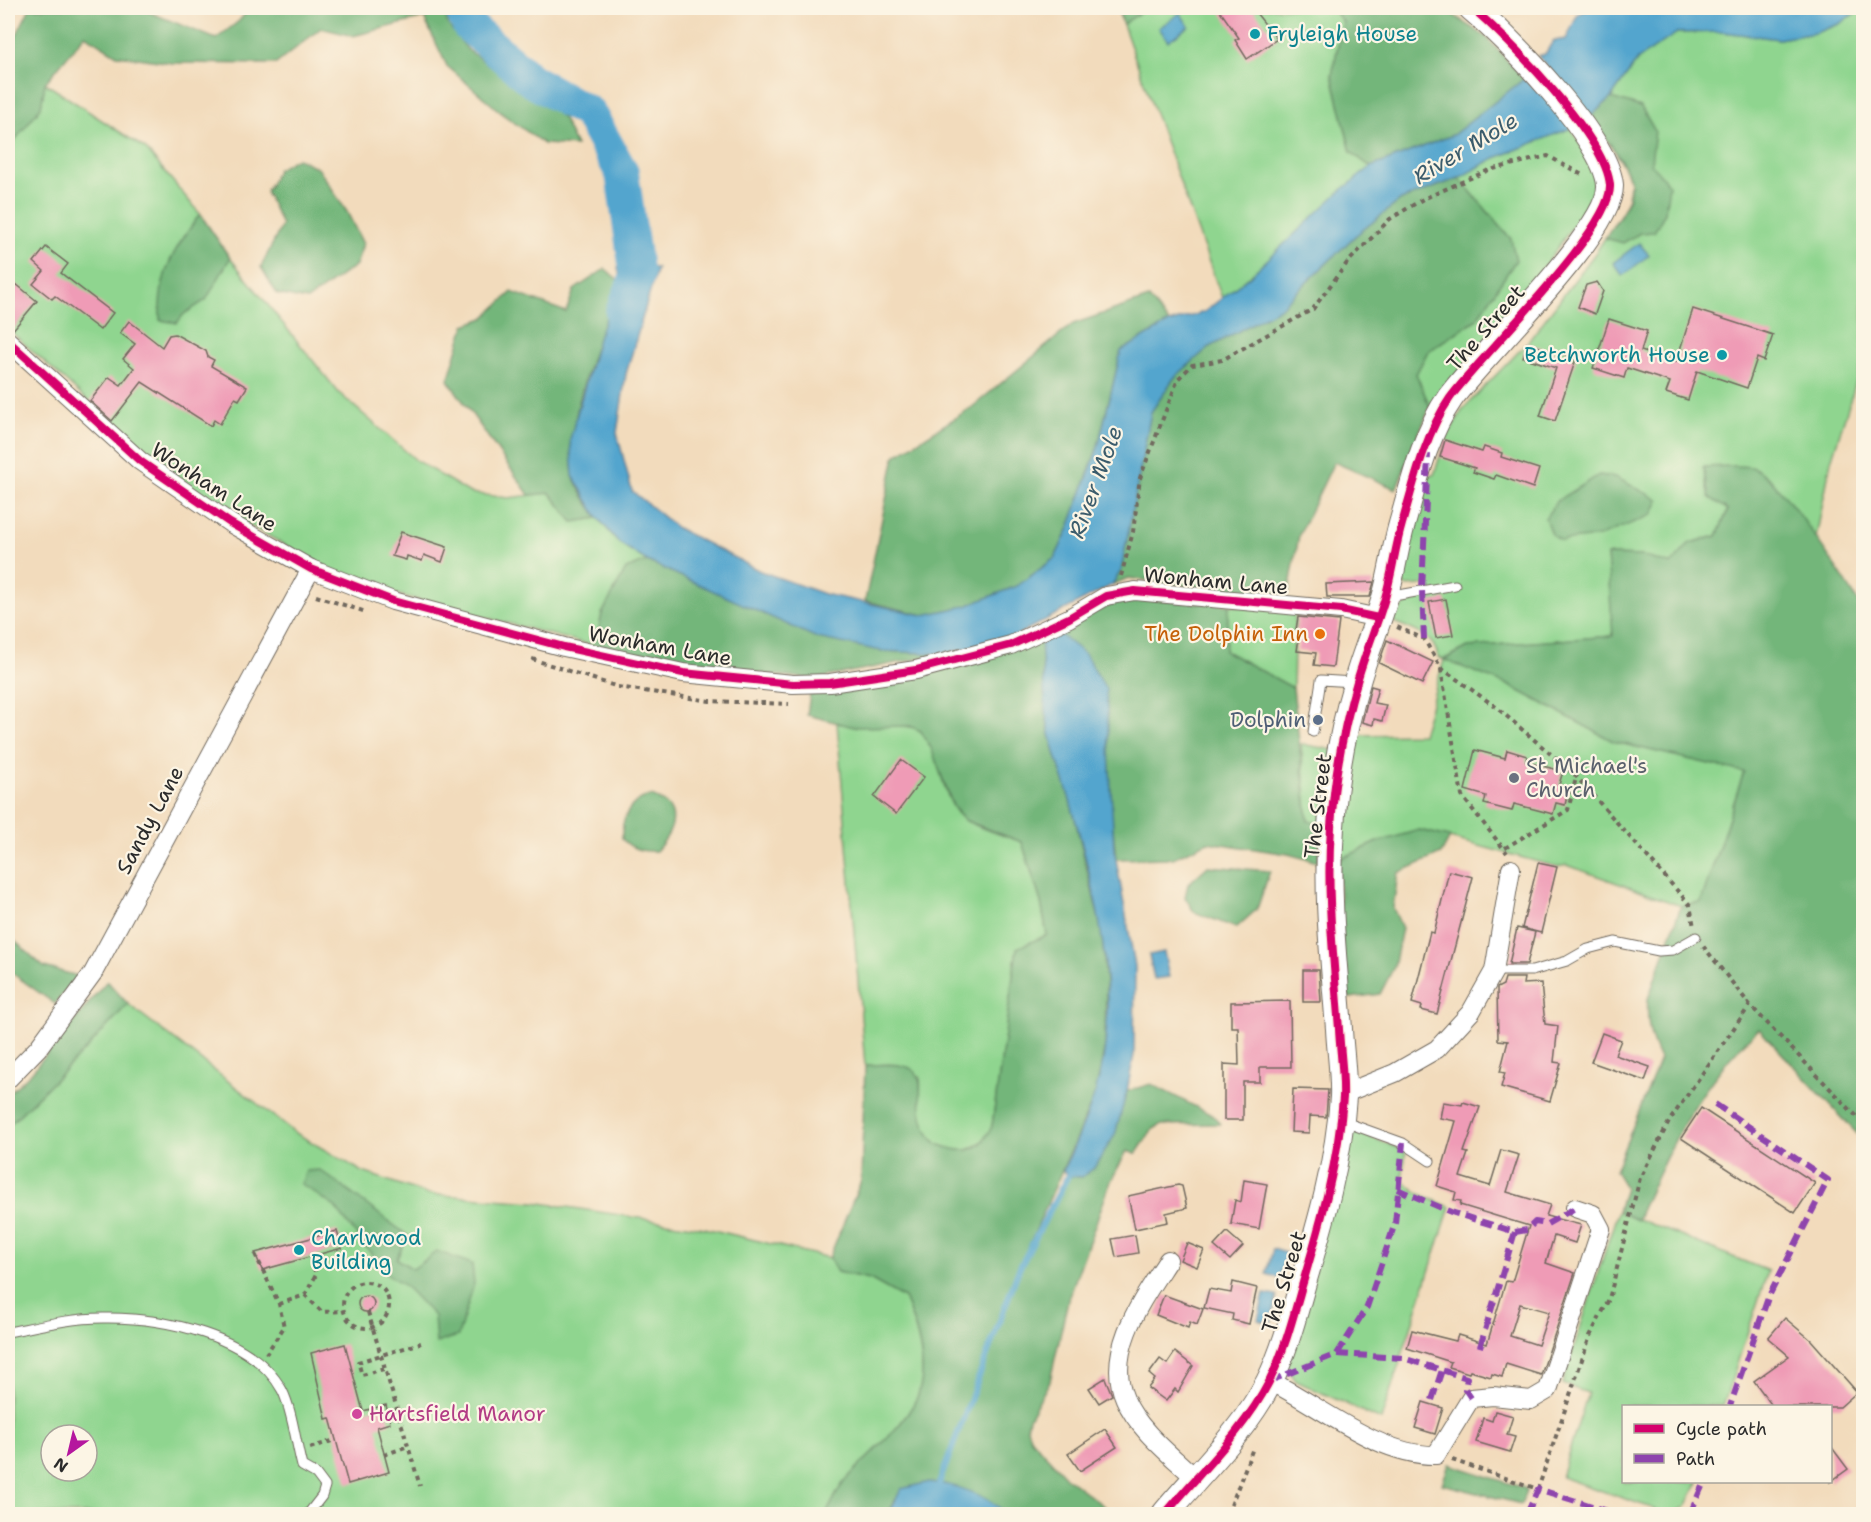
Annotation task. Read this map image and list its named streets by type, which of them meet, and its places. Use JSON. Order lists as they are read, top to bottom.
{
  "streets": {
    "street": ["The Street", "Wonham Lane", "Sandy Lane"]
  },
  "crossings": [
    ["The Street", "Wonham Lane"],
    ["Wonham Lane", "Sandy Lane"]
  ],
  "water": ["River Mole"],
  "places": [
    "Fryleigh House",
    "Betchworth House",
    "The Dolphin Inn",
    "Dolphin",
    "St Michael's Church",
    "Charlwood Building",
    "Hartsfield Manor"
  ],
  "legend": ["Cycle path", "Path"],
  "north": "bottom left"
}
